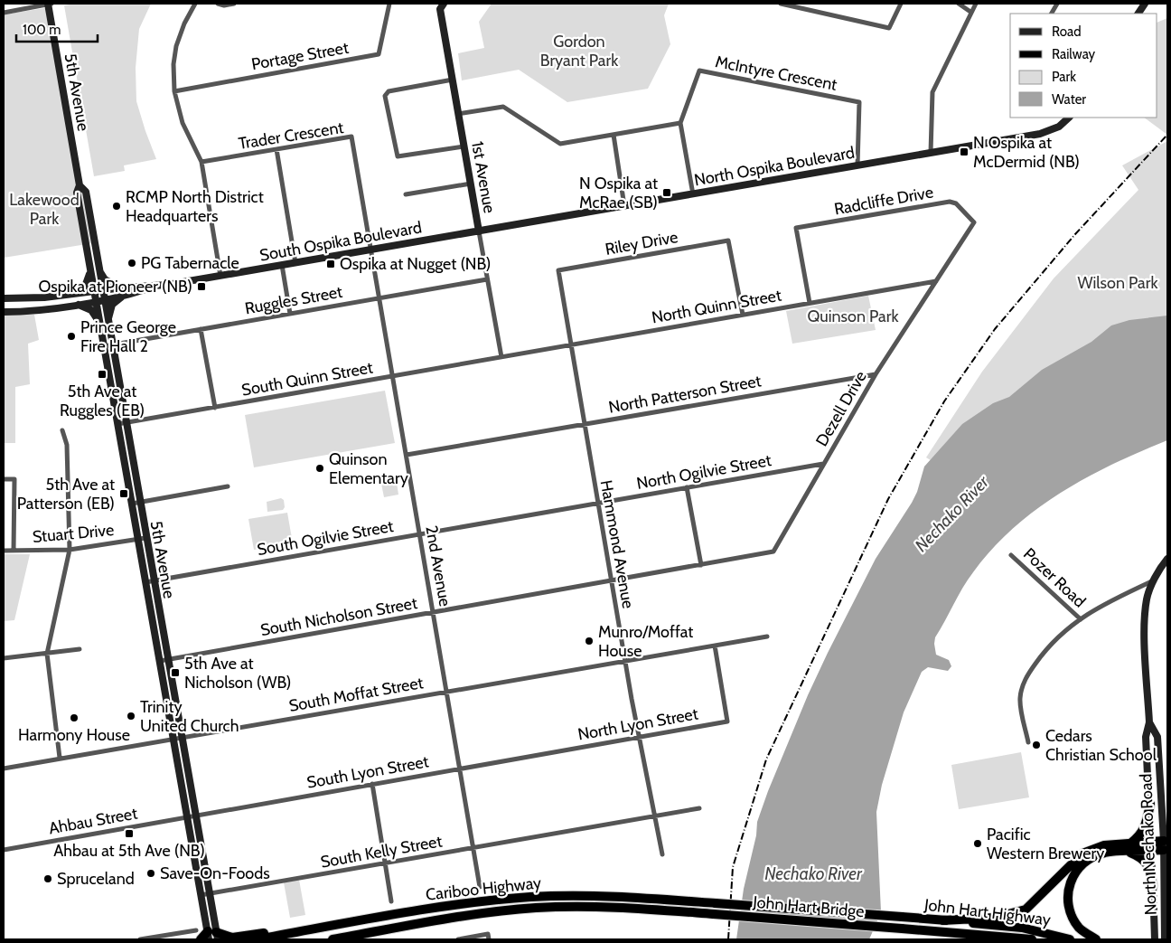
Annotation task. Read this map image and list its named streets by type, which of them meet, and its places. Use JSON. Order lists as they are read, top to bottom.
{
  "streets": {
    "highway": ["Cariboo Highway", "John Hart Bridge", "John Hart Highway"],
    "main road": [
      "5th Avenue",
      "North Ospika Boulevard",
      "1st Avenue",
      "South Ospika Boulevard",
      "North Nechako Road"
    ],
    "street": [
      "Portage Street",
      "McIntyre Crescent",
      "Trader Crescent",
      "Radcliffe Drive",
      "Riley Drive",
      "Ruggles Street",
      "North Quinn Street",
      "South Quinn Street",
      "North Patterson Street",
      "Dezell Drive",
      "North Ogilvie Street",
      "Stuart Drive",
      "South Ogilvie Street",
      "Hammond Avenue",
      "2nd Avenue",
      "Pozer Road",
      "South Nicholson Street",
      "South Moffat Street",
      "North Lyon Street",
      "South Lyon Street",
      "Ahbau Street",
      "South Kelly Street"
    ]
  },
  "crossings": [
    ["McIntyre Crescent", "North Ospika Boulevard"],
    ["5th Avenue", "South Ospika Boulevard"],
    ["5th Avenue", "Ruggles Street"],
    ["5th Avenue", "South Quinn Street"],
    ["5th Avenue", "Stuart Drive"],
    ["5th Avenue", "South Ogilvie Street"],
    ["5th Avenue", "South Nicholson Street"],
    ["5th Avenue", "South Moffat Street"],
    ["5th Avenue", "South Lyon Street"],
    ["5th Avenue", "Ahbau Street"],
    ["5th Avenue", "South Kelly Street"],
    ["Trader Crescent", "South Ospika Boulevard"],
    ["Trader Crescent", "2nd Avenue"],
    ["North Ospika Boulevard", "1st Avenue"],
    ["North Ospika Boulevard", "South Ospika Boulevard"],
    ["1st Avenue", "South Ospika Boulevard"],
    ["1st Avenue", "Ruggles Street"],
    ["1st Avenue", "North Quinn Street"],
    ["1st Avenue", "South Quinn Street"],
    ["Radcliffe Drive", "North Quinn Street"],
    ["Radcliffe Drive", "Dezell Drive"],
    ["South Ospika Boulevard", "2nd Avenue"],
    ["Riley Drive", "North Quinn Street"],
    ["Riley Drive", "Hammond Avenue"],
    ["Ruggles Street", "2nd Avenue"],
    ["North Quinn Street", "South Quinn Street"],
    ["North Quinn Street", "Dezell Drive"],
    ["North Quinn Street", "Hammond Avenue"],
    ["South Quinn Street", "2nd Avenue"],
    ["North Patterson Street", "Dezell Drive"],
    ["North Patterson Street", "Hammond Avenue"],
    ["North Patterson Street", "2nd Avenue"],
    ["Dezell Drive", "North Ogilvie Street"],
    ["Dezell Drive", "South Nicholson Street"],
    ["North Ogilvie Street", "South Ogilvie Street"],
    ["North Ogilvie Street", "Hammond Avenue"],
    ["South Ogilvie Street", "2nd Avenue"],
    ["Hammond Avenue", "South Nicholson Street"],
    ["Hammond Avenue", "South Moffat Street"],
    ["Hammond Avenue", "North Lyon Street"],
    ["Hammond Avenue", "South Kelly Street"],
    ["2nd Avenue", "South Nicholson Street"],
    ["2nd Avenue", "South Moffat Street"],
    ["2nd Avenue", "South Lyon Street"],
    ["2nd Avenue", "South Kelly Street"],
    ["South Moffat Street", "North Lyon Street"],
    ["North Lyon Street", "South Lyon Street"],
    ["South Lyon Street", "Ahbau Street"],
    ["Cariboo Highway", "John Hart Bridge"],
    ["John Hart Bridge", "John Hart Highway"]
  ],
  "water": ["Nechako River"],
  "parks": [
    "Gordon Bryant Park",
    "Lakewood Park",
    "Wilson Park",
    "Quinson Park"
  ],
  "places": {
    "transit": [
      "N Ospika at McDermid (NB)",
      "N Ospika at McRae (SB)",
      "Ospika at Nugget (NB)",
      "Ospika at Pioneer (NB)",
      "5th Ave at Ruggles (EB)",
      "5th Ave at Patterson (EB)",
      "5th Ave at Nicholson (WB)",
      "Ahbau at 5th Ave (NB)"
    ],
    "other": [
      "RCMP North District Headquarters",
      "PG Tabernacle",
      "Prince George Fire Hall 2",
      "Quinson Elementary",
      "Munro/Moffat House",
      "Trinity United Church",
      "Harmony House",
      "Cedars Christian School",
      "Pacific Western Brewery",
      "Save-On-Foods",
      "Spruceland"
    ]
  },
  "legend": [
    "Road",
    "Railway",
    "Park",
    "Water"
  ],
  "scale_bar": "100 m"
}
